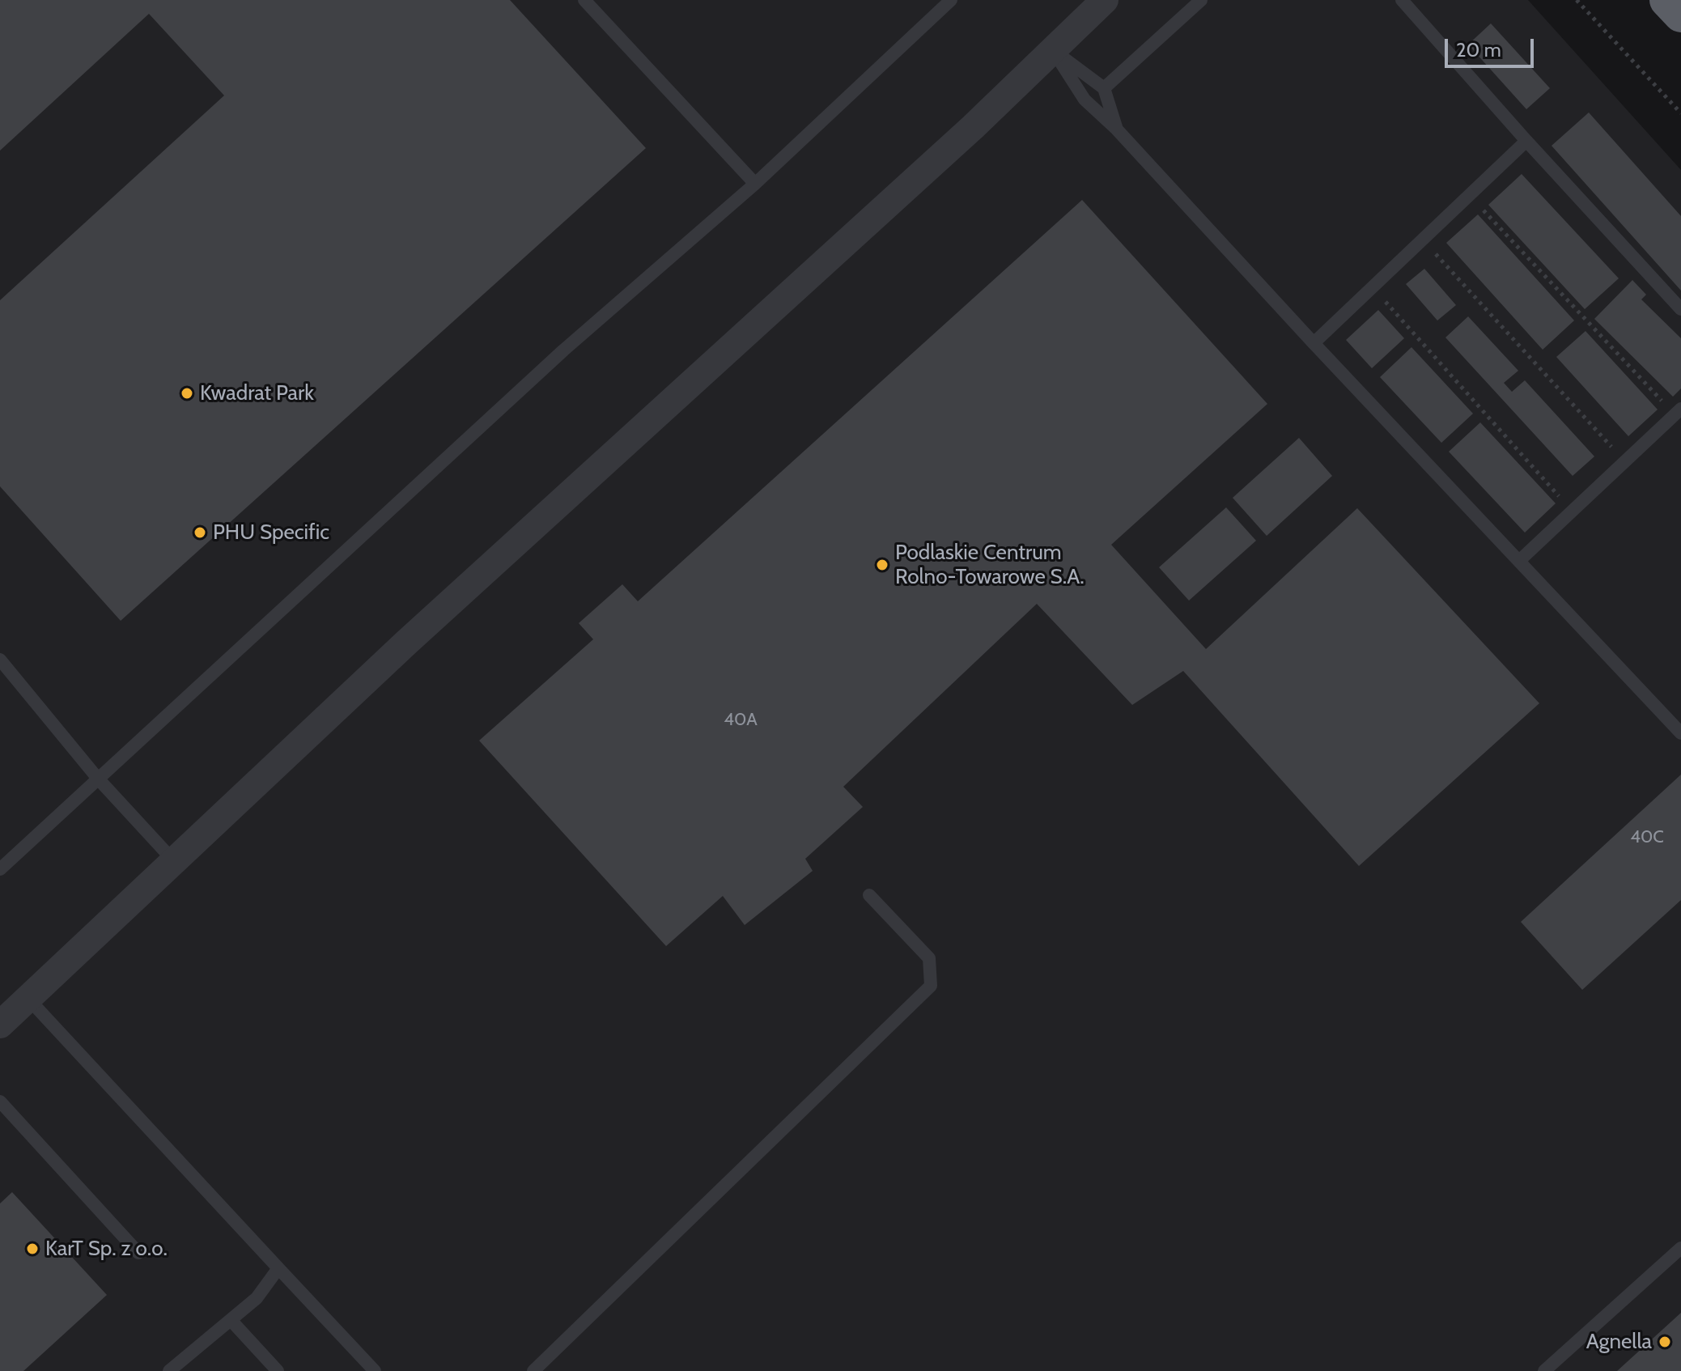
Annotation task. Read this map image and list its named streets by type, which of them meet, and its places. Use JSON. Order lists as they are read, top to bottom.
{
  "places": [
    "Kwadrat Park",
    "PHU Specific",
    "Podlaskie Centrum Rolno-Towarowe S.A.",
    "KarT Sp. z o.o.",
    "Agnella"
  ],
  "house_numbers": ["40A", "40C"],
  "scale_bar": "20 m"
}
